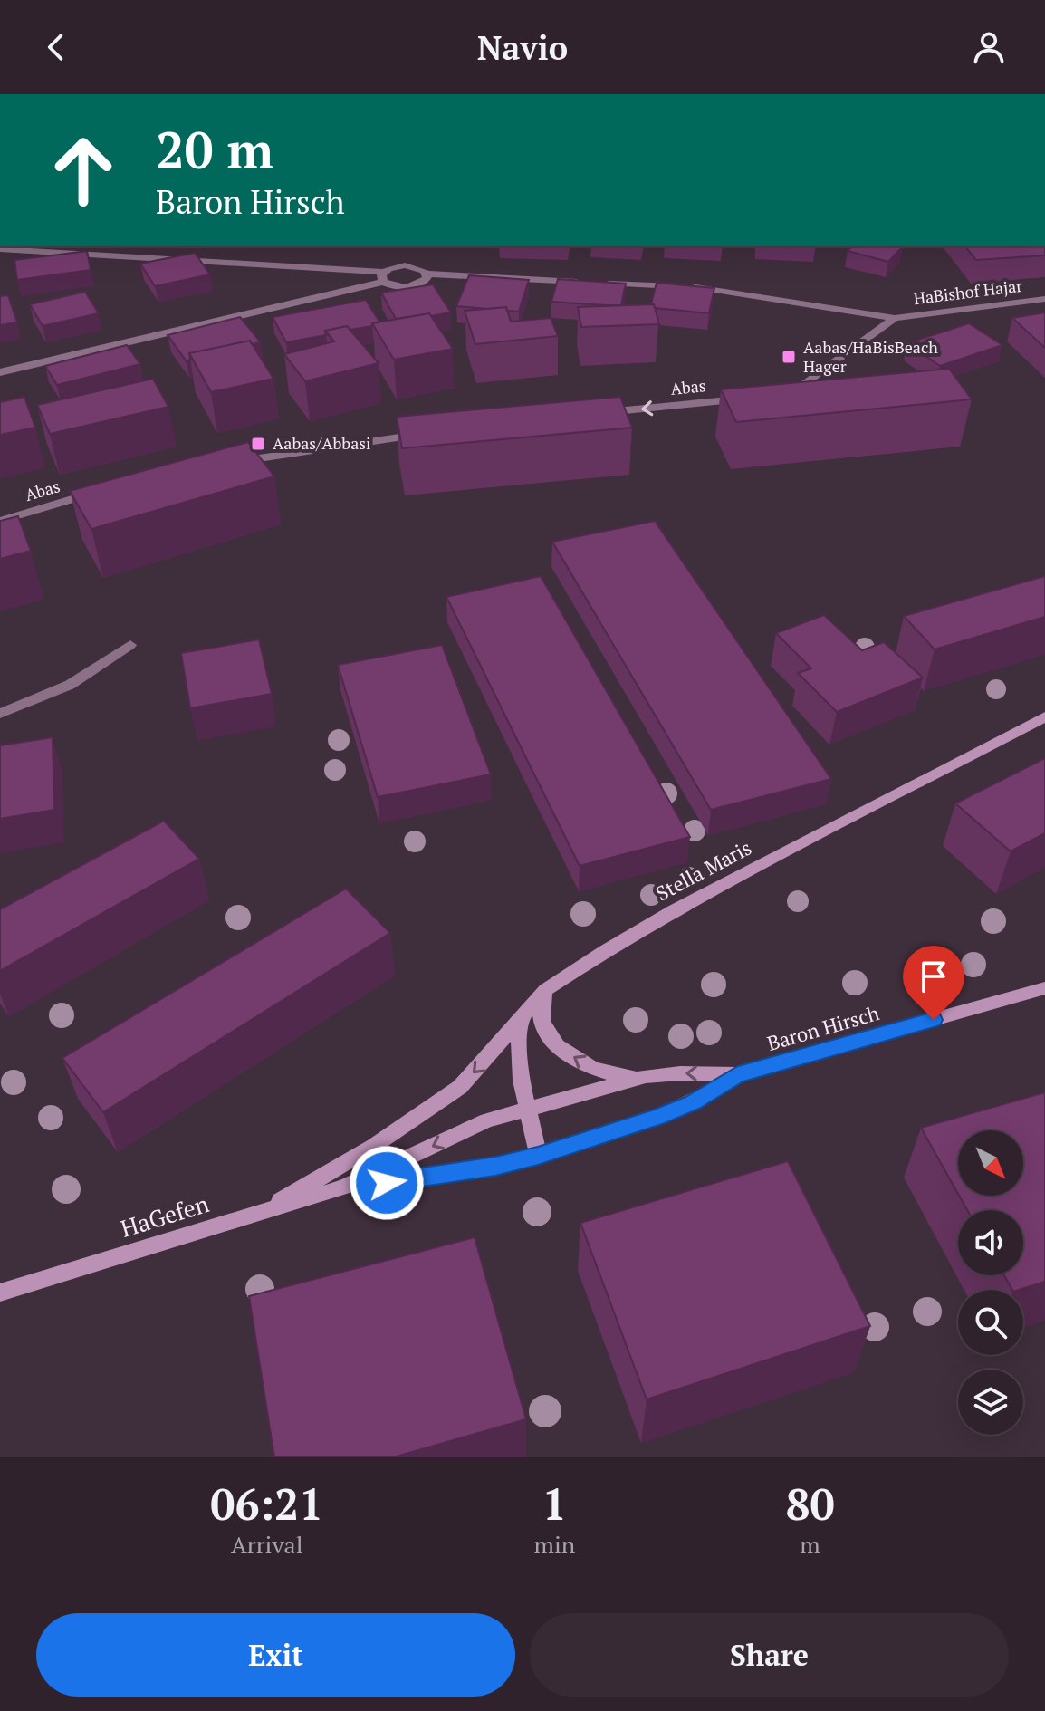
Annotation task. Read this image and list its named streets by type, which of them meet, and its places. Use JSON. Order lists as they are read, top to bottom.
{
  "streets": {
    "street": [
      "HaBishof Hajar",
      "Abas",
      "Stella Maris",
      "Baron Hirsch",
      "HaGefen"
    ]
  },
  "crossings": [
    ["Stella Maris", "HaGefen"],
    ["Baron Hirsch", "HaGefen"]
  ],
  "one_way": ["Stella Maris"],
  "places": {
    "transit": ["Aabas/HaBisBeach Hager", "Aabas/Abbasi"]
  },
  "north": "bottom right",
  "page": {
    "header": "Navio",
    "turn": ["20 m", "Baron Hirsch"],
    "eta": [
      "06:21",
      "Arrival",
      "1",
      "min",
      "80",
      "m"
    ],
    "buttons": ["Exit", "Share"]
  }
}
